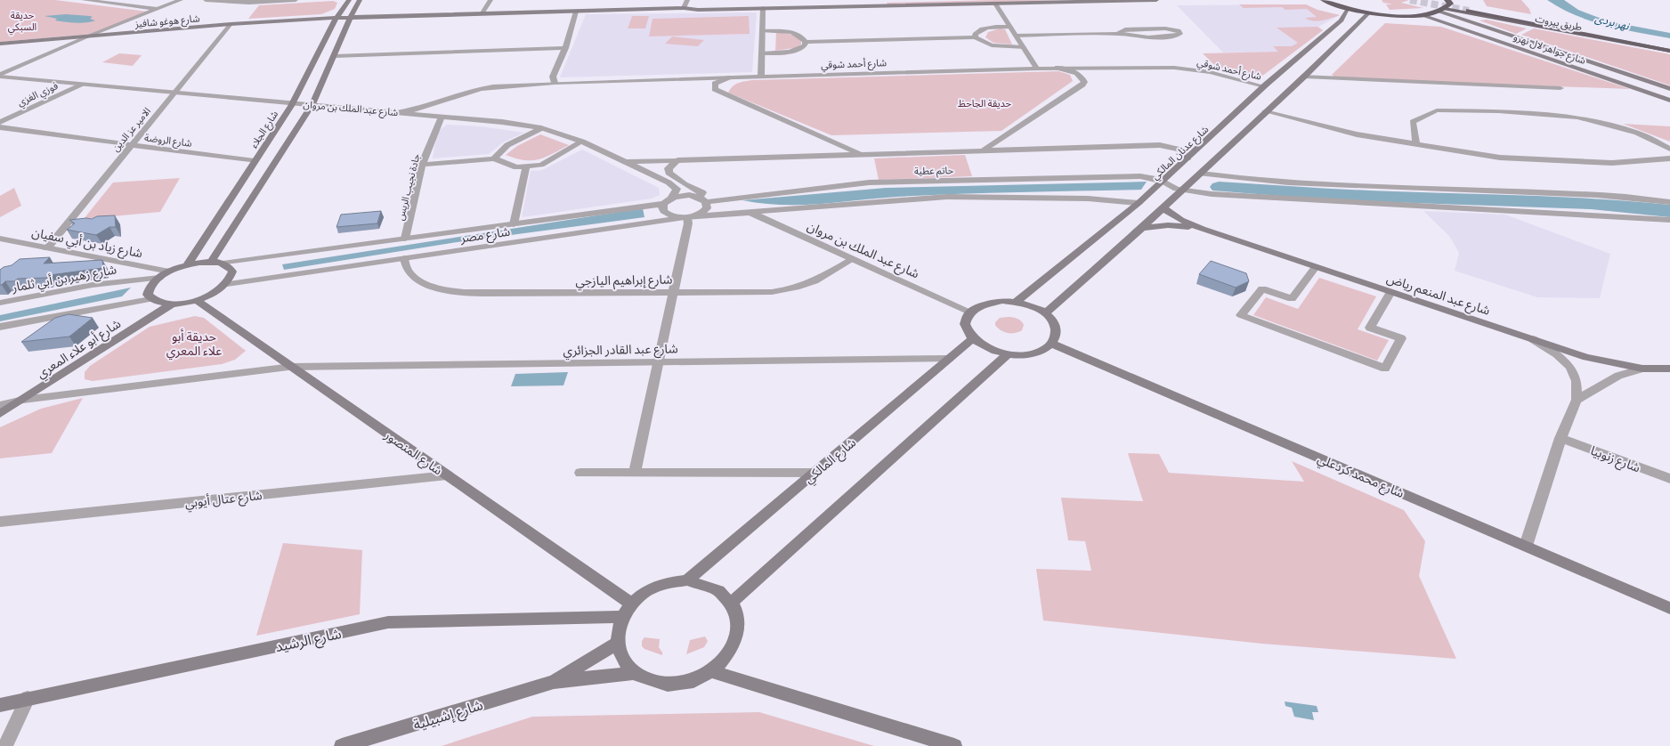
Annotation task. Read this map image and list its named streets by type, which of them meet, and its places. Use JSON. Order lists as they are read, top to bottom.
{
  "streets": {
    "main road": [
      "شارع هوغو شافيز",
      "طريق بيروت",
      "شارع جواهر لال نهرو",
      "شارع الجلاء",
      "شارع عدنان المالكي",
      "شارع عبد المنعم رياض",
      "شارع أبو علاء المعري",
      "شارع المنصور",
      "شارع المالكي",
      "شارع محمد كردعلي",
      "شارع الرشيد",
      "شارع إشبيلية"
    ],
    "street": [
      "شارع أحمد شوقي",
      "فوزي الغزي",
      "شارع عبد الملك بن مروان",
      "الامير عز الدين",
      "شارع الروضة",
      "حاتم عطية",
      "جادة نجيب الريس",
      "شارع مصر",
      "شارع زياد بن أبي سفيان",
      "شارع زهير بن أبي ثلمار",
      "شارع إبراهيم اليازجي",
      "شارع عبد القادر الجزائري",
      "شارع زنوبيا",
      "شارع عتال أيوبي"
    ]
  },
  "crossings": [
    ["شارع هوغو شافيز", "الامير عز الدين"],
    ["شارع هوغو شافيز", "شارع الجلاء"],
    ["طريق بيروت", "شارع جواهر لال نهرو"],
    ["شارع أحمد شوقي", "شارع عبد الملك بن مروان"],
    ["شارع أحمد شوقي", "شارع عدنان المالكي"],
    ["فوزي الغزي", "شارع عبد الملك بن مروان"],
    ["شارع عبد الملك بن مروان", "الامير عز الدين"],
    ["شارع عبد الملك بن مروان", "شارع الجلاء"],
    ["شارع عبد الملك بن مروان", "شارع عدنان المالكي"],
    ["شارع عبد الملك بن مروان", "حاتم عطية"],
    ["شارع عبد الملك بن مروان", "جادة نجيب الريس"],
    ["شارع عبد الملك بن مروان", "شارع مصر"],
    ["شارع عبد الملك بن مروان", "شارع إبراهيم اليازجي"],
    ["شارع عبد الملك بن مروان", "شارع المالكي"],
    ["شارع عبد الملك بن مروان", "شارع محمد كردعلي"],
    ["الامير عز الدين", "شارع الروضة"],
    ["الامير عز الدين", "شارع زياد بن أبي سفيان"],
    ["شارع الجلاء", "شارع الروضة"],
    ["شارع عدنان المالكي", "حاتم عطية"],
    ["شارع عدنان المالكي", "شارع المالكي"],
    ["شارع عدنان المالكي", "شارع محمد كردعلي"],
    ["حاتم عطية", "شارع مصر"],
    ["جادة نجيب الريس", "شارع مصر"],
    ["شارع مصر", "شارع إبراهيم اليازجي"],
    ["شارع أبو علاء المعري", "شارع عبد القادر الجزائري"],
    ["شارع عبد القادر الجزائري", "شارع المنصور"],
    ["شارع عبد القادر الجزائري", "شارع المالكي"],
    ["شارع المنصور", "شارع المالكي"],
    ["شارع المنصور", "شارع عتال أيوبي"],
    ["شارع المنصور", "شارع الرشيد"],
    ["شارع المالكي", "شارع محمد كردعلي"],
    ["شارع المالكي", "شارع الرشيد"]
  ],
  "water": ["نهر بردى"],
  "parks": ["حديقة السبكي", "حديقة الجاحظ", "حديقة أبو علاء المعري"]
}
